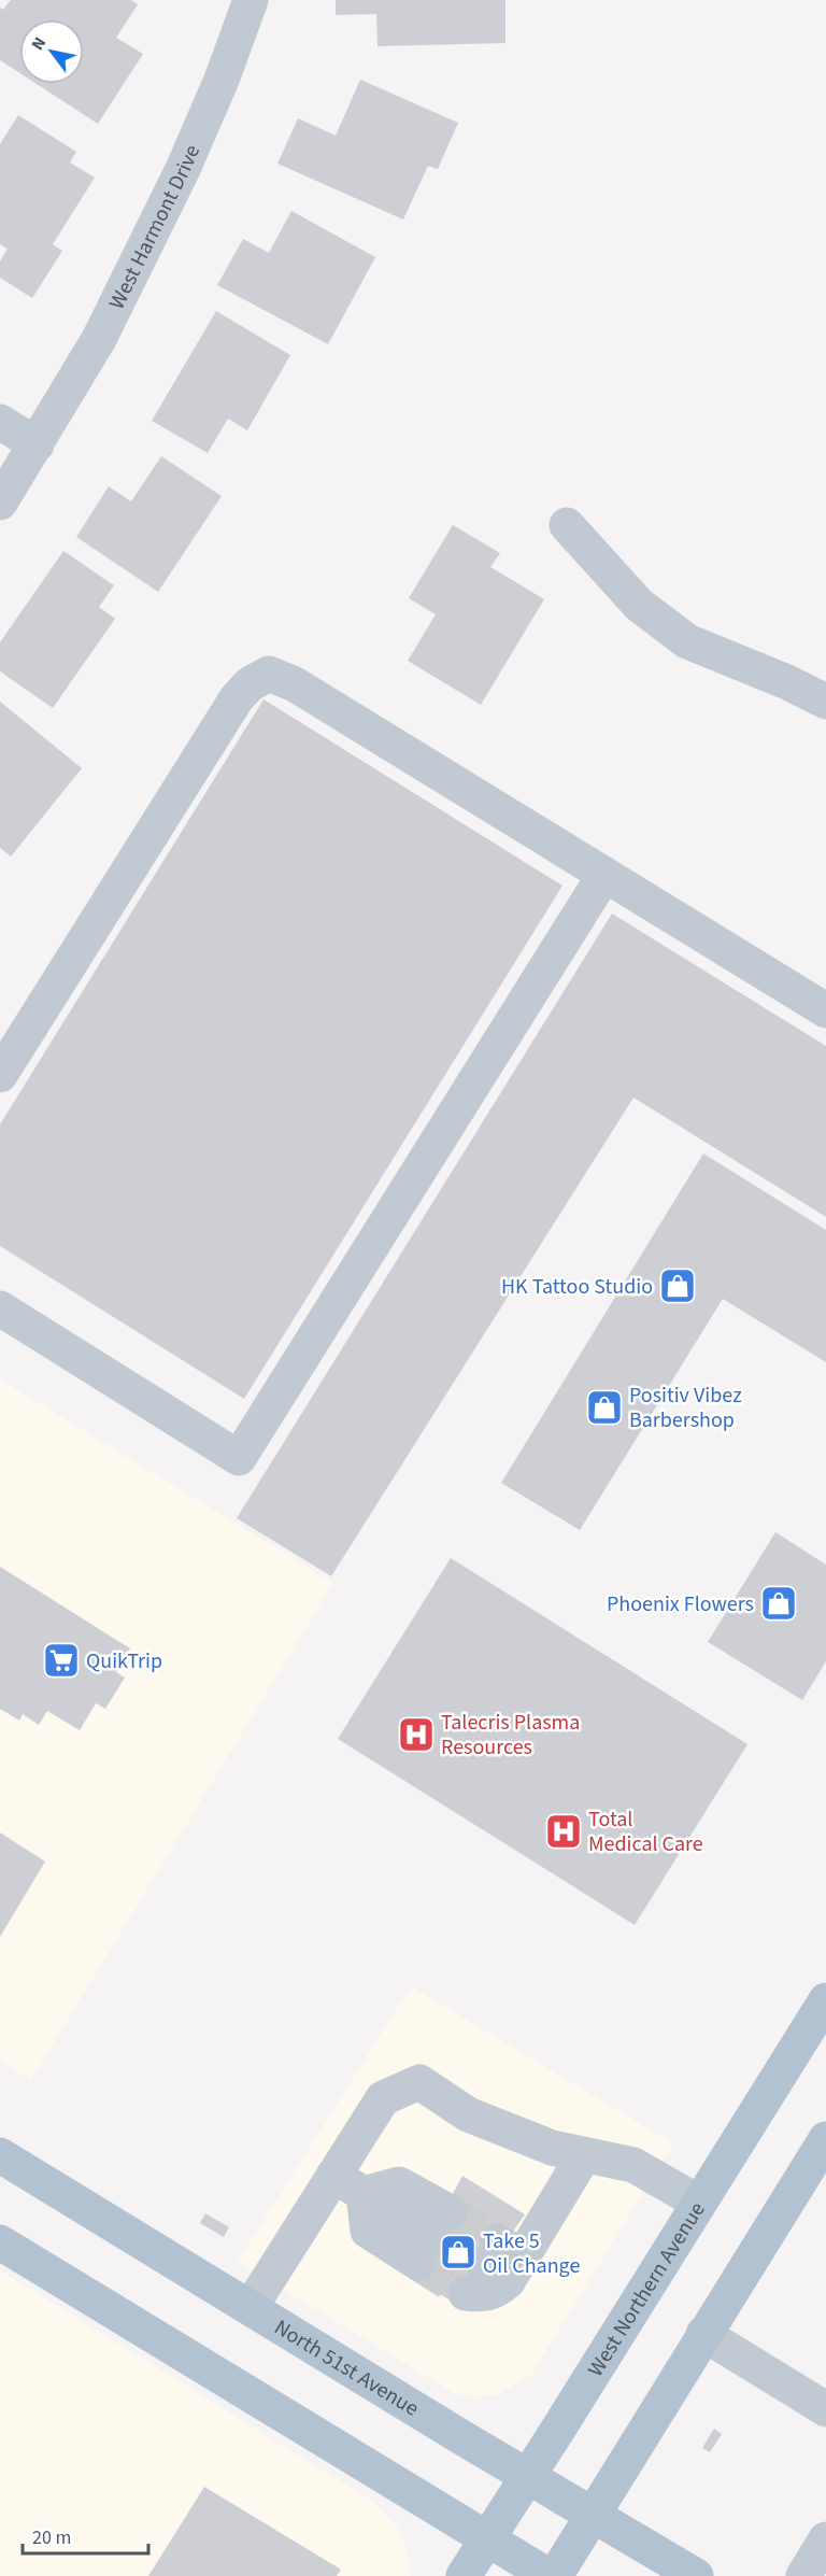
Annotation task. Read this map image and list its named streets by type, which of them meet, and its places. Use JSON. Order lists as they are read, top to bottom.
{
  "streets": {
    "main road": ["West Northern Avenue", "North 51st Avenue"],
    "street": ["West Harmont Drive"]
  },
  "crossings": [
    ["West Northern Avenue", "North 51st Avenue"]
  ],
  "places": {
    "shop": [
      "HK Tattoo Studio",
      "Positiv Vibez Barbershop",
      "Phoenix Flowers",
      "Take 5 Oil Change"
    ],
    "supermarket": ["QuikTrip"],
    "hospital": ["Talecris Plasma Resources", "Total Medical Care"]
  },
  "scale_bar": "20 m",
  "north": "top left"
}
